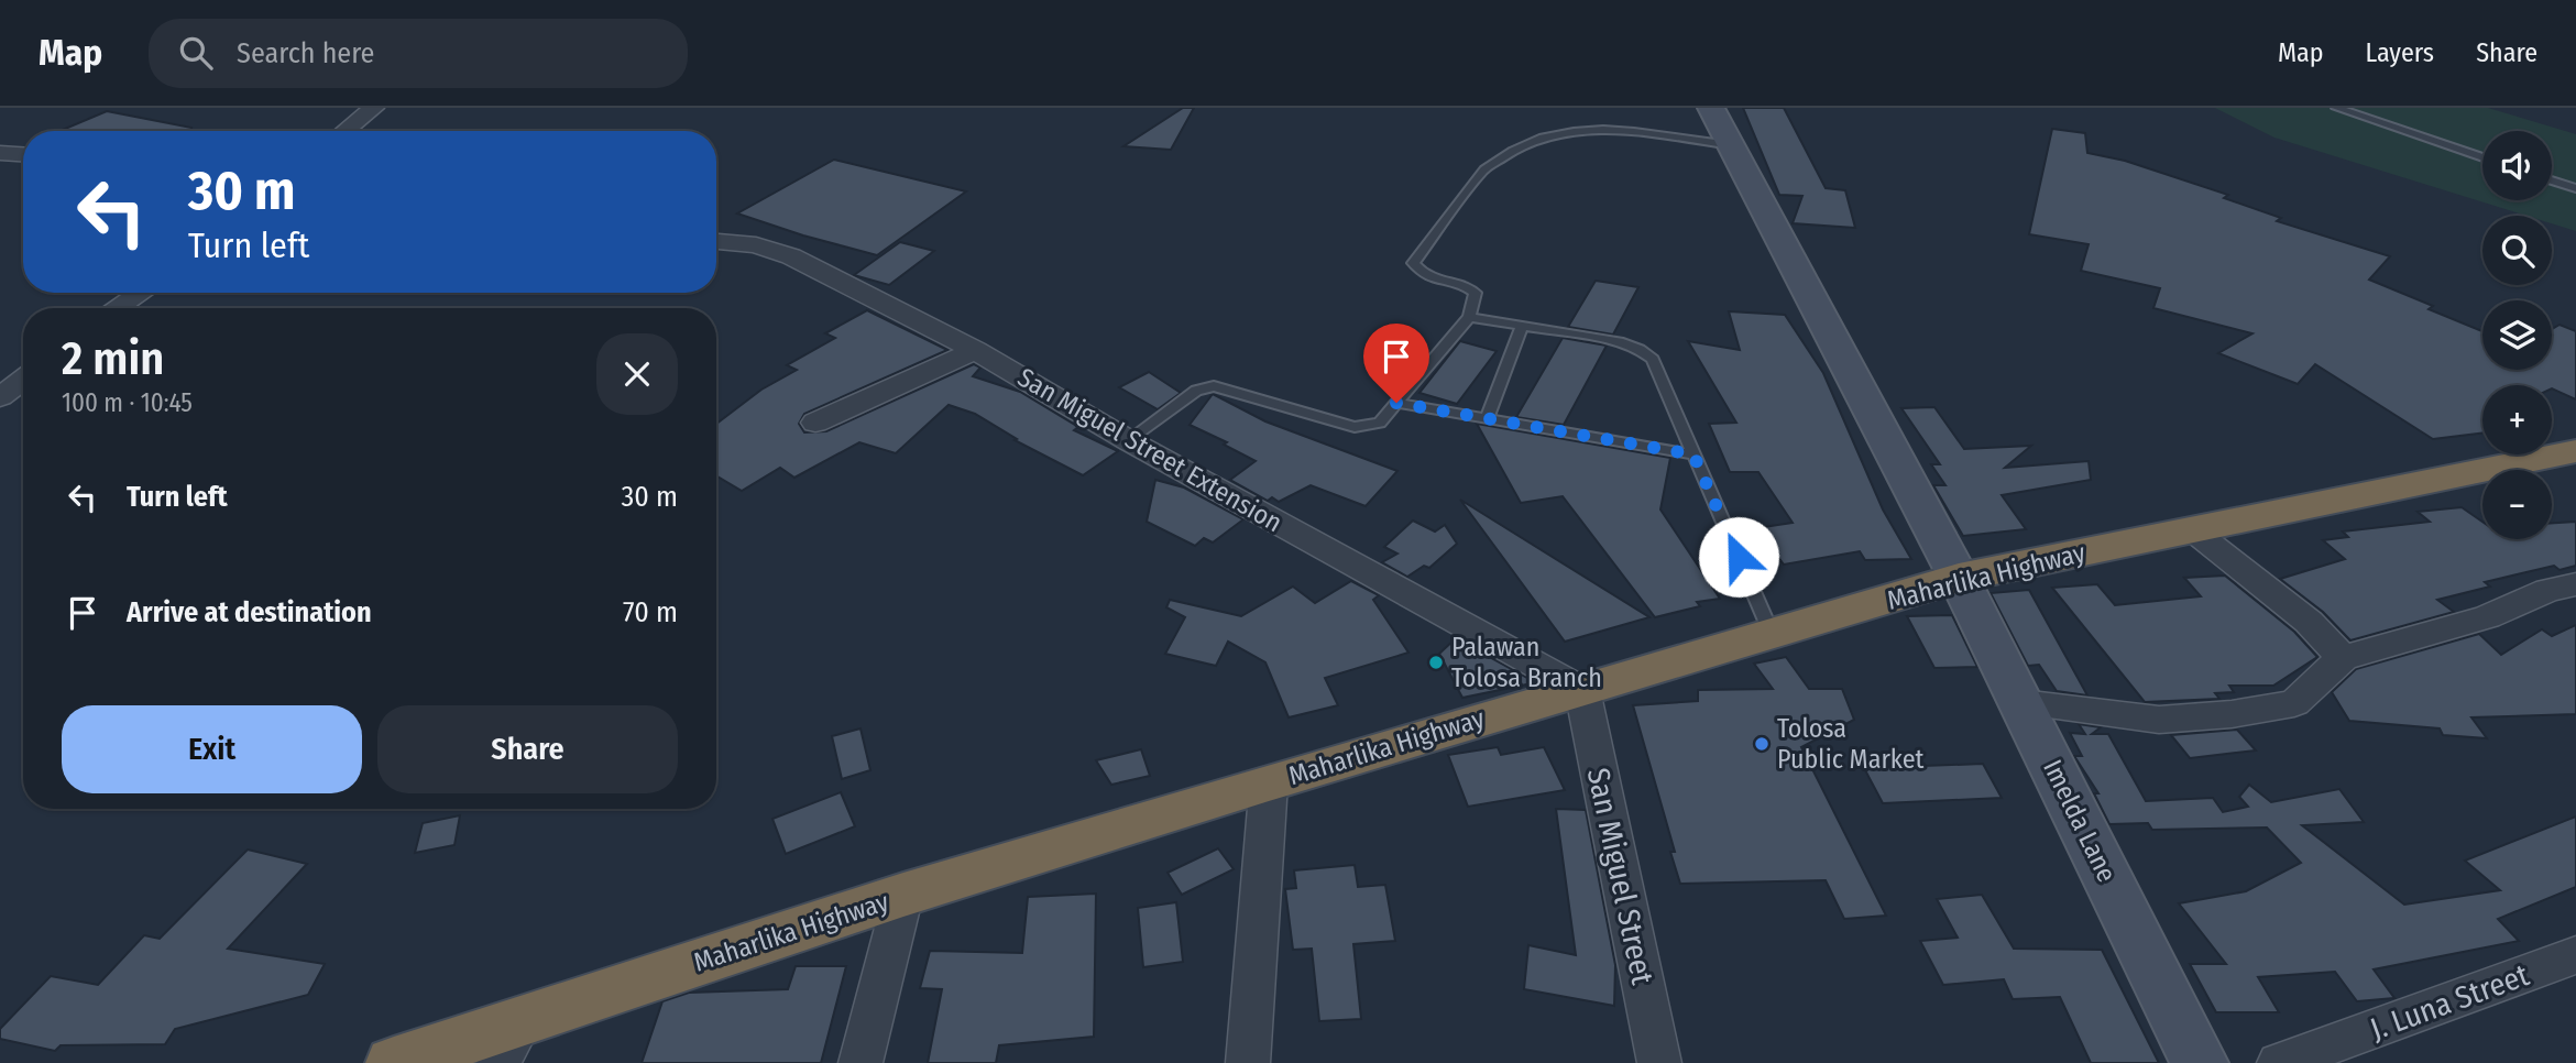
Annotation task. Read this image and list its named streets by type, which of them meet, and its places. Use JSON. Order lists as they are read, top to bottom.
{
  "streets": {
    "highway": ["Maharlika Highway"],
    "street": [
      "San Miguel Street Extension",
      "Imelda Lane",
      "San Miguel Street",
      "J. Luna Street"
    ]
  },
  "crossings": [
    ["San Miguel Street Extension", "Maharlika Highway"],
    ["San Miguel Street Extension", "San Miguel Street"],
    ["Maharlika Highway", "Imelda Lane"],
    ["Maharlika Highway", "San Miguel Street"]
  ],
  "places": ["Palawan Tolosa Branch", "Tolosa Public Market"],
  "page": {
    "header": "Map",
    "search": "Search here",
    "nav": ["Map", "Layers", "Share"],
    "map_buttons": ["+", "−"],
    "turn": ["30 m", "Turn left"],
    "heading": ["2 min", "100 m · 10:45"],
    "list": [
      {
        "name": "Turn left",
        "value": "30 m"
      },
      {
        "name": "Arrive at destination",
        "value": "70 m"
      }
    ],
    "buttons": ["Exit", "Share"]
  }
}
